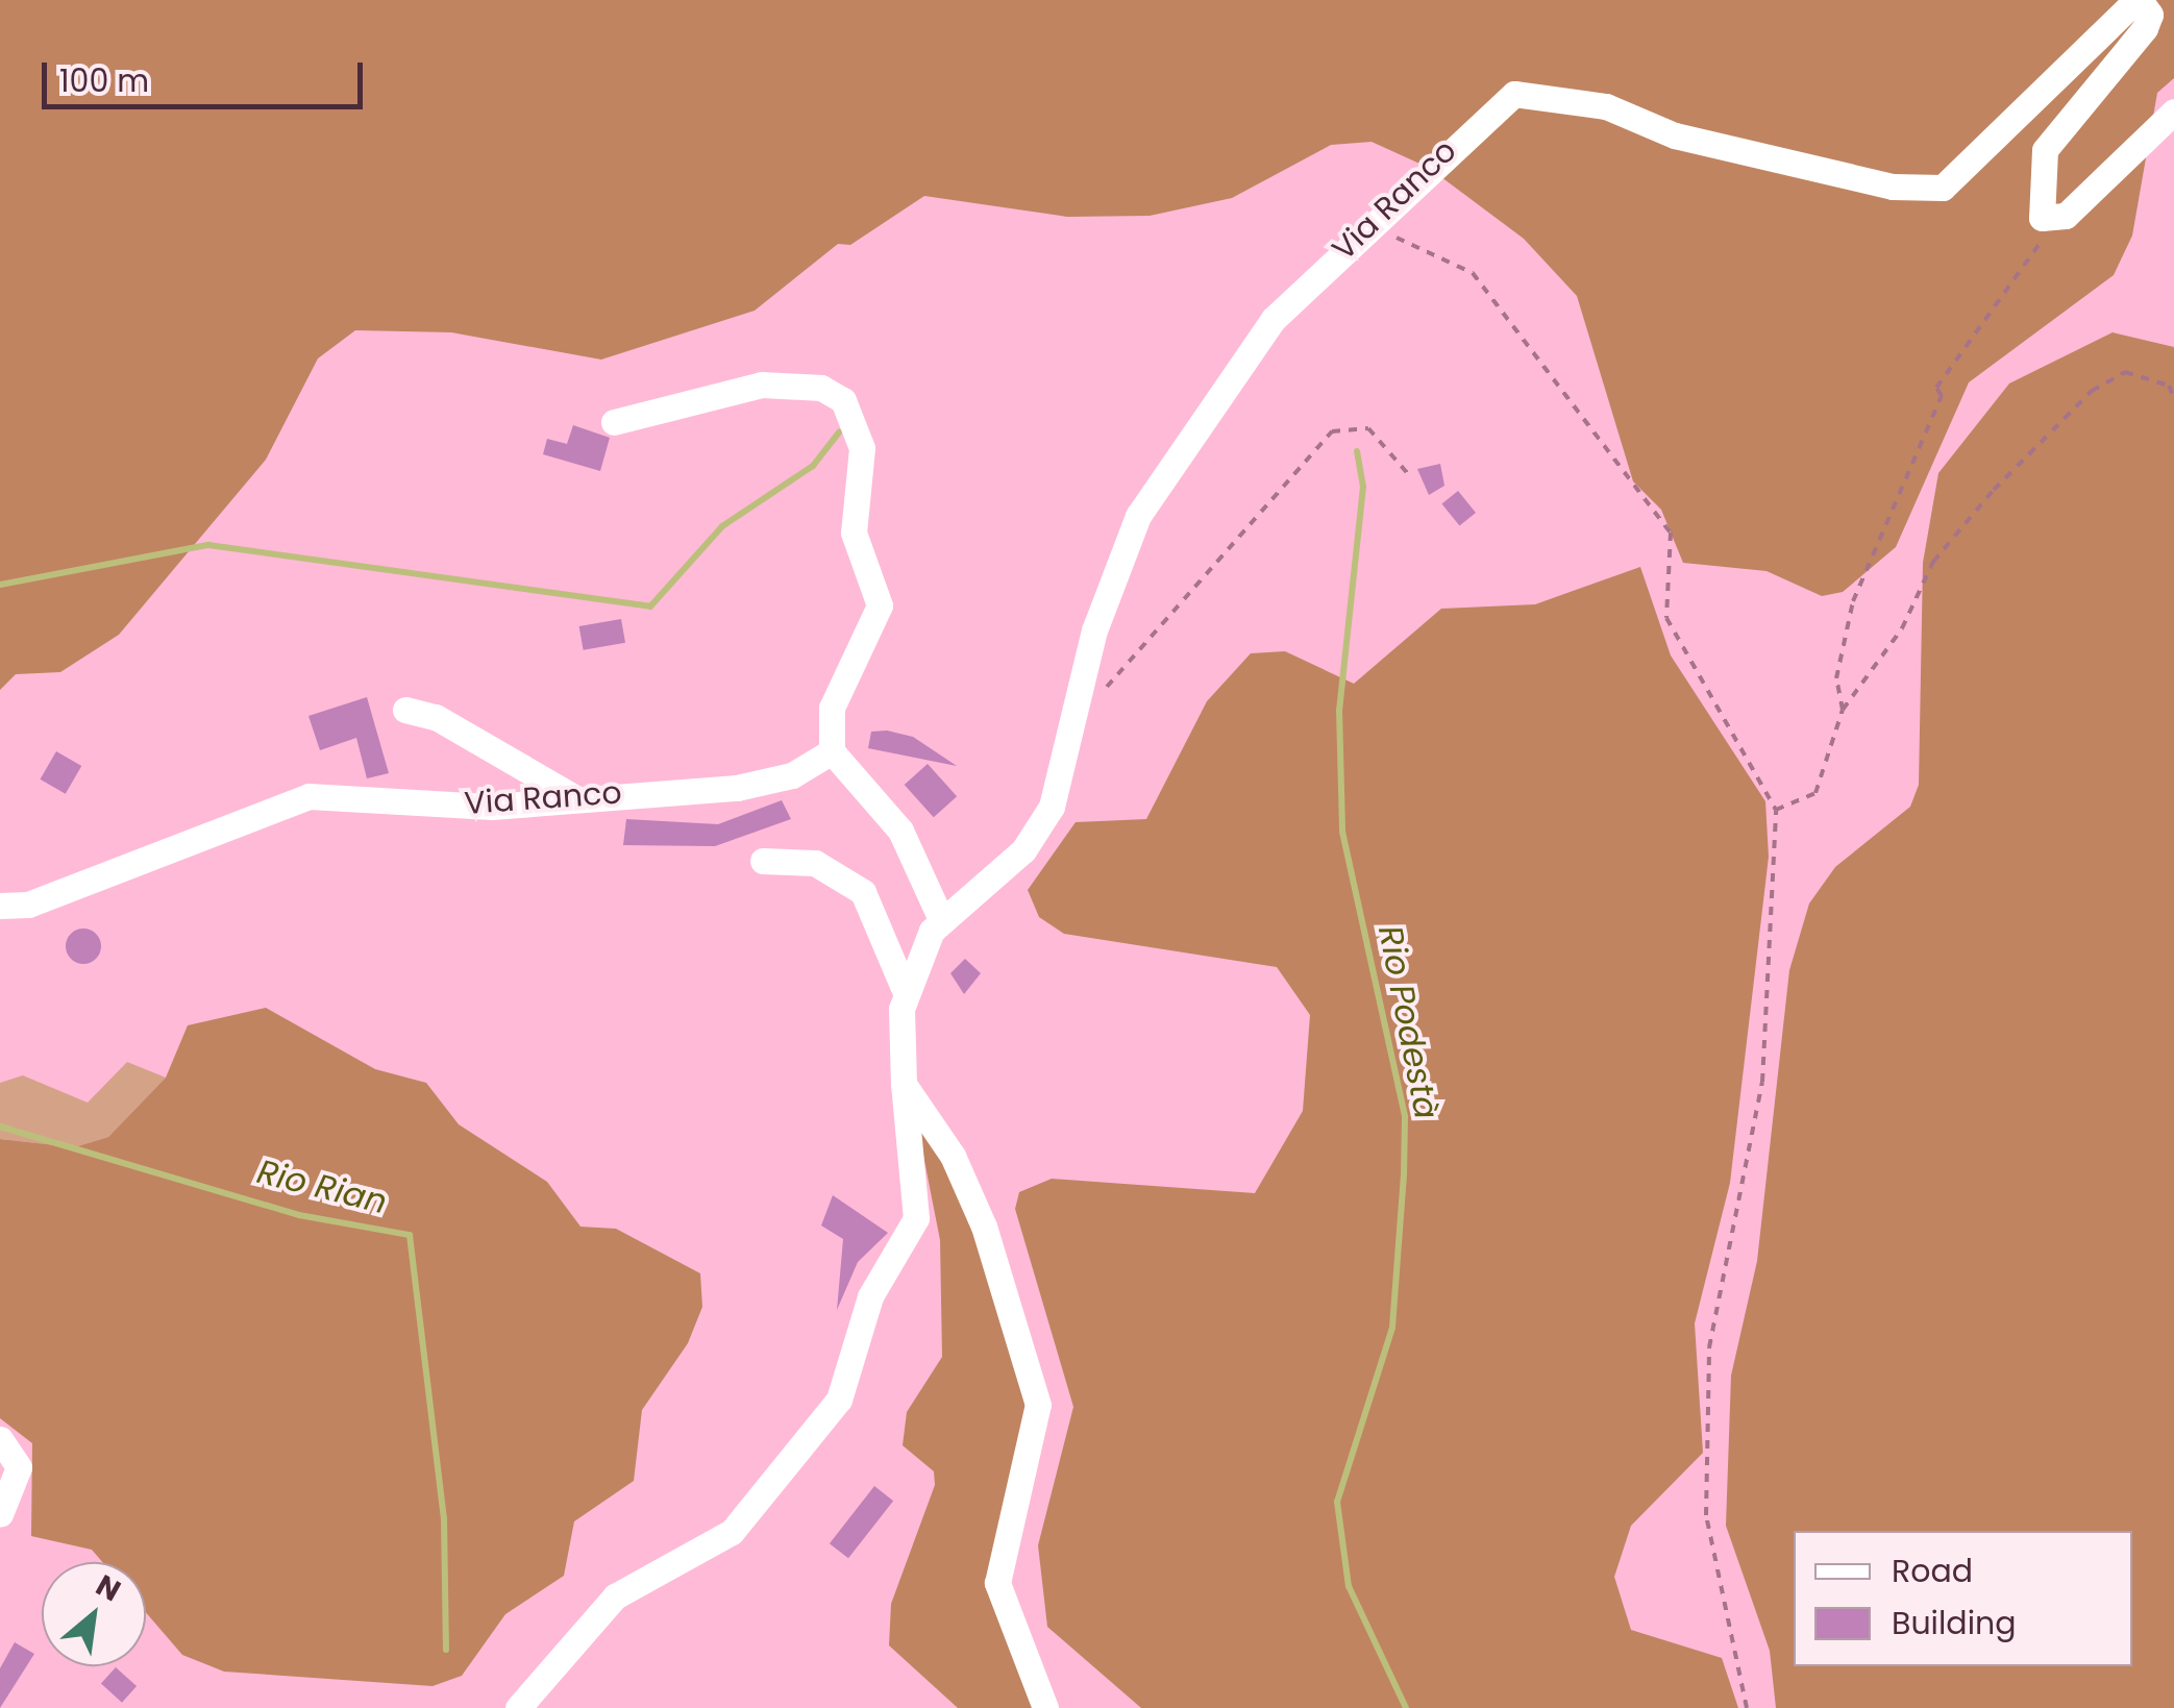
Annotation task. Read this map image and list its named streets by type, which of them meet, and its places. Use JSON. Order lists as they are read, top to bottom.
{
  "streets": {
    "street": ["Via Ranco"]
  },
  "water": ["Rio Podestà", "Rio Rian"],
  "legend": ["Road", "Building"],
  "scale_bar": "100 m",
  "north": "top right"
}
